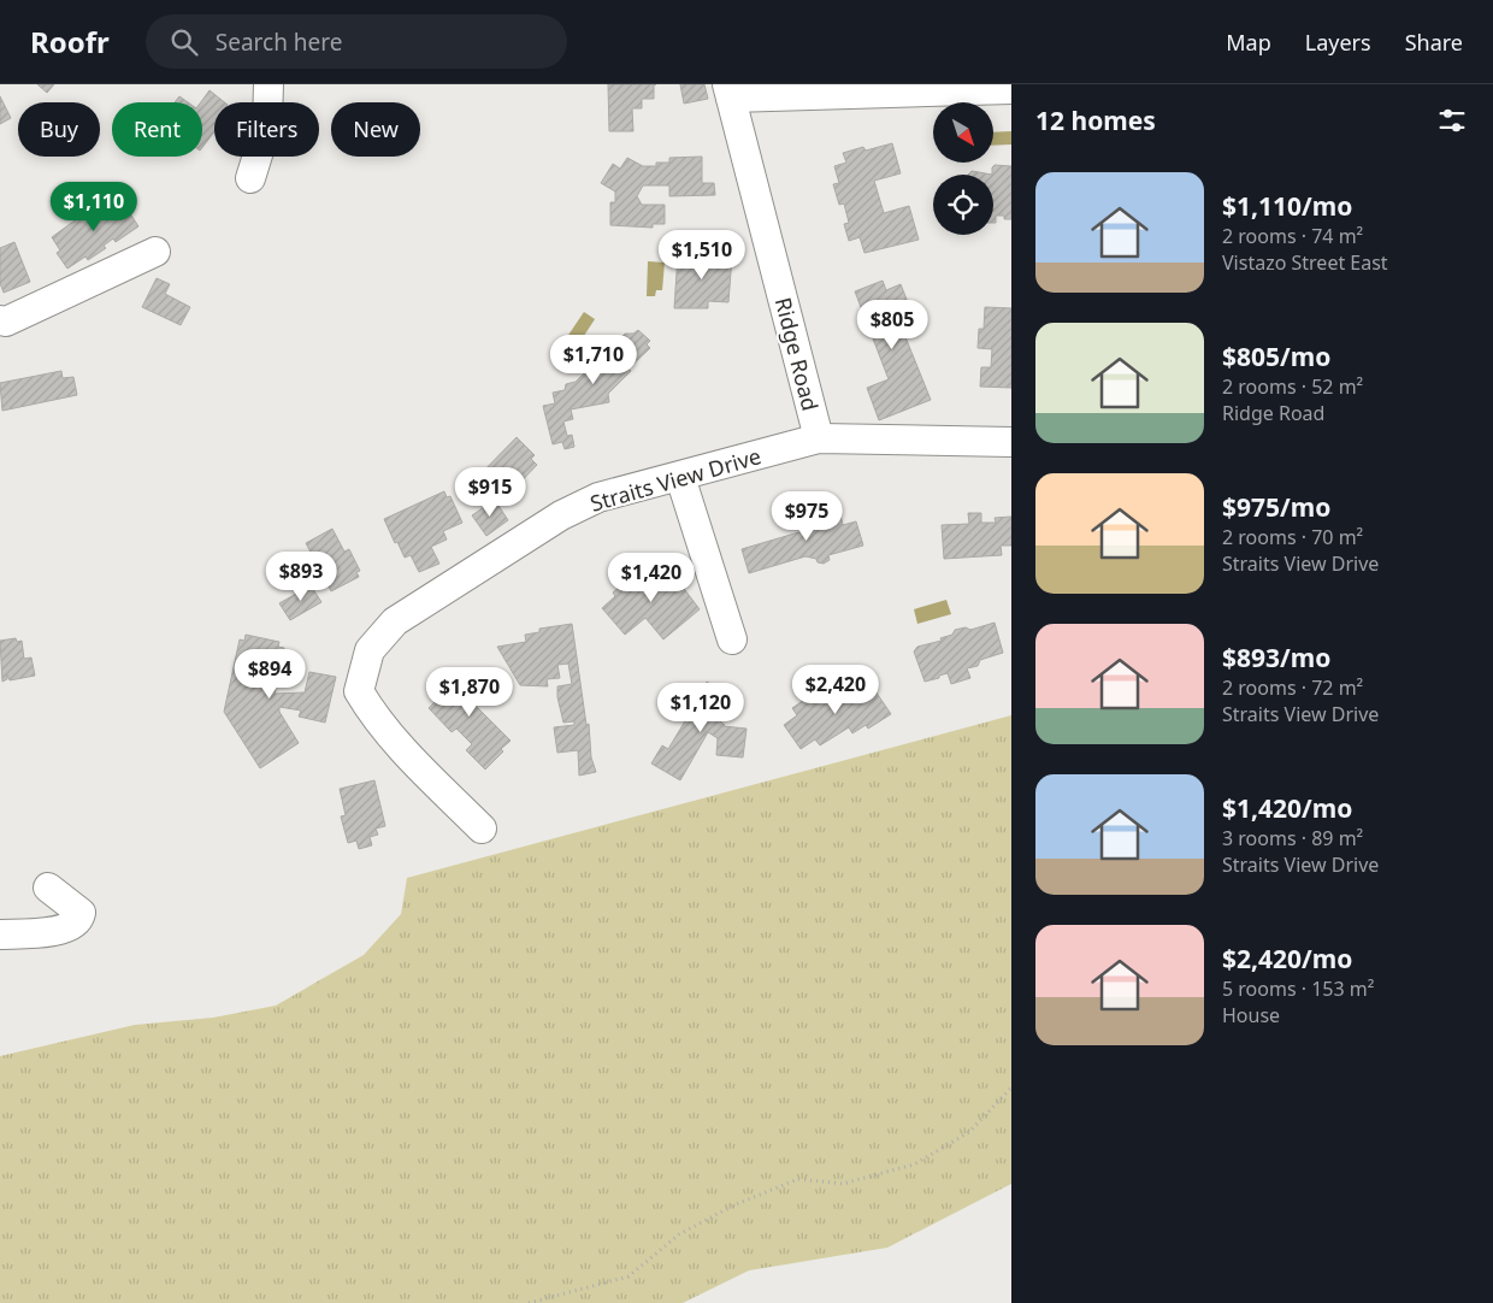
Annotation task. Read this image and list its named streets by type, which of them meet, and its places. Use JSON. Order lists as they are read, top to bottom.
{
  "streets": {
    "street": ["Ridge Road", "Straits View Drive"]
  },
  "crossings": [
    ["Ridge Road", "Straits View Drive"]
  ],
  "north": "bottom right",
  "page": {
    "header": "Roofr",
    "search": "Search here",
    "nav": ["Map", "Layers", "Share"],
    "heading": "12 homes",
    "chip": [
      "Buy",
      "Rent",
      "Filters",
      "New"
    ],
    "list": [
      {
        "name": "$1,110/mo",
        "note": "2 rooms · 74 m² · Vistazo Street East"
      },
      {
        "name": "$805/mo",
        "note": "2 rooms · 52 m² · Ridge Road"
      },
      {
        "name": "$975/mo",
        "note": "2 rooms · 70 m² · Straits View Drive"
      },
      {
        "name": "$893/mo",
        "note": "2 rooms · 72 m² · Straits View Drive"
      },
      {
        "name": "$1,420/mo",
        "note": "3 rooms · 89 m² · Straits View Drive"
      },
      {
        "name": "$2,420/mo",
        "note": "5 rooms · 153 m² · House"
      }
    ],
    "price": [
      "$1,110",
      "$1,510",
      "$805",
      "$1,710",
      "$915",
      "$975",
      "$893",
      "$1,420",
      "$894",
      "$2,420",
      "$1,870",
      "$1,120"
    ]
  }
}
